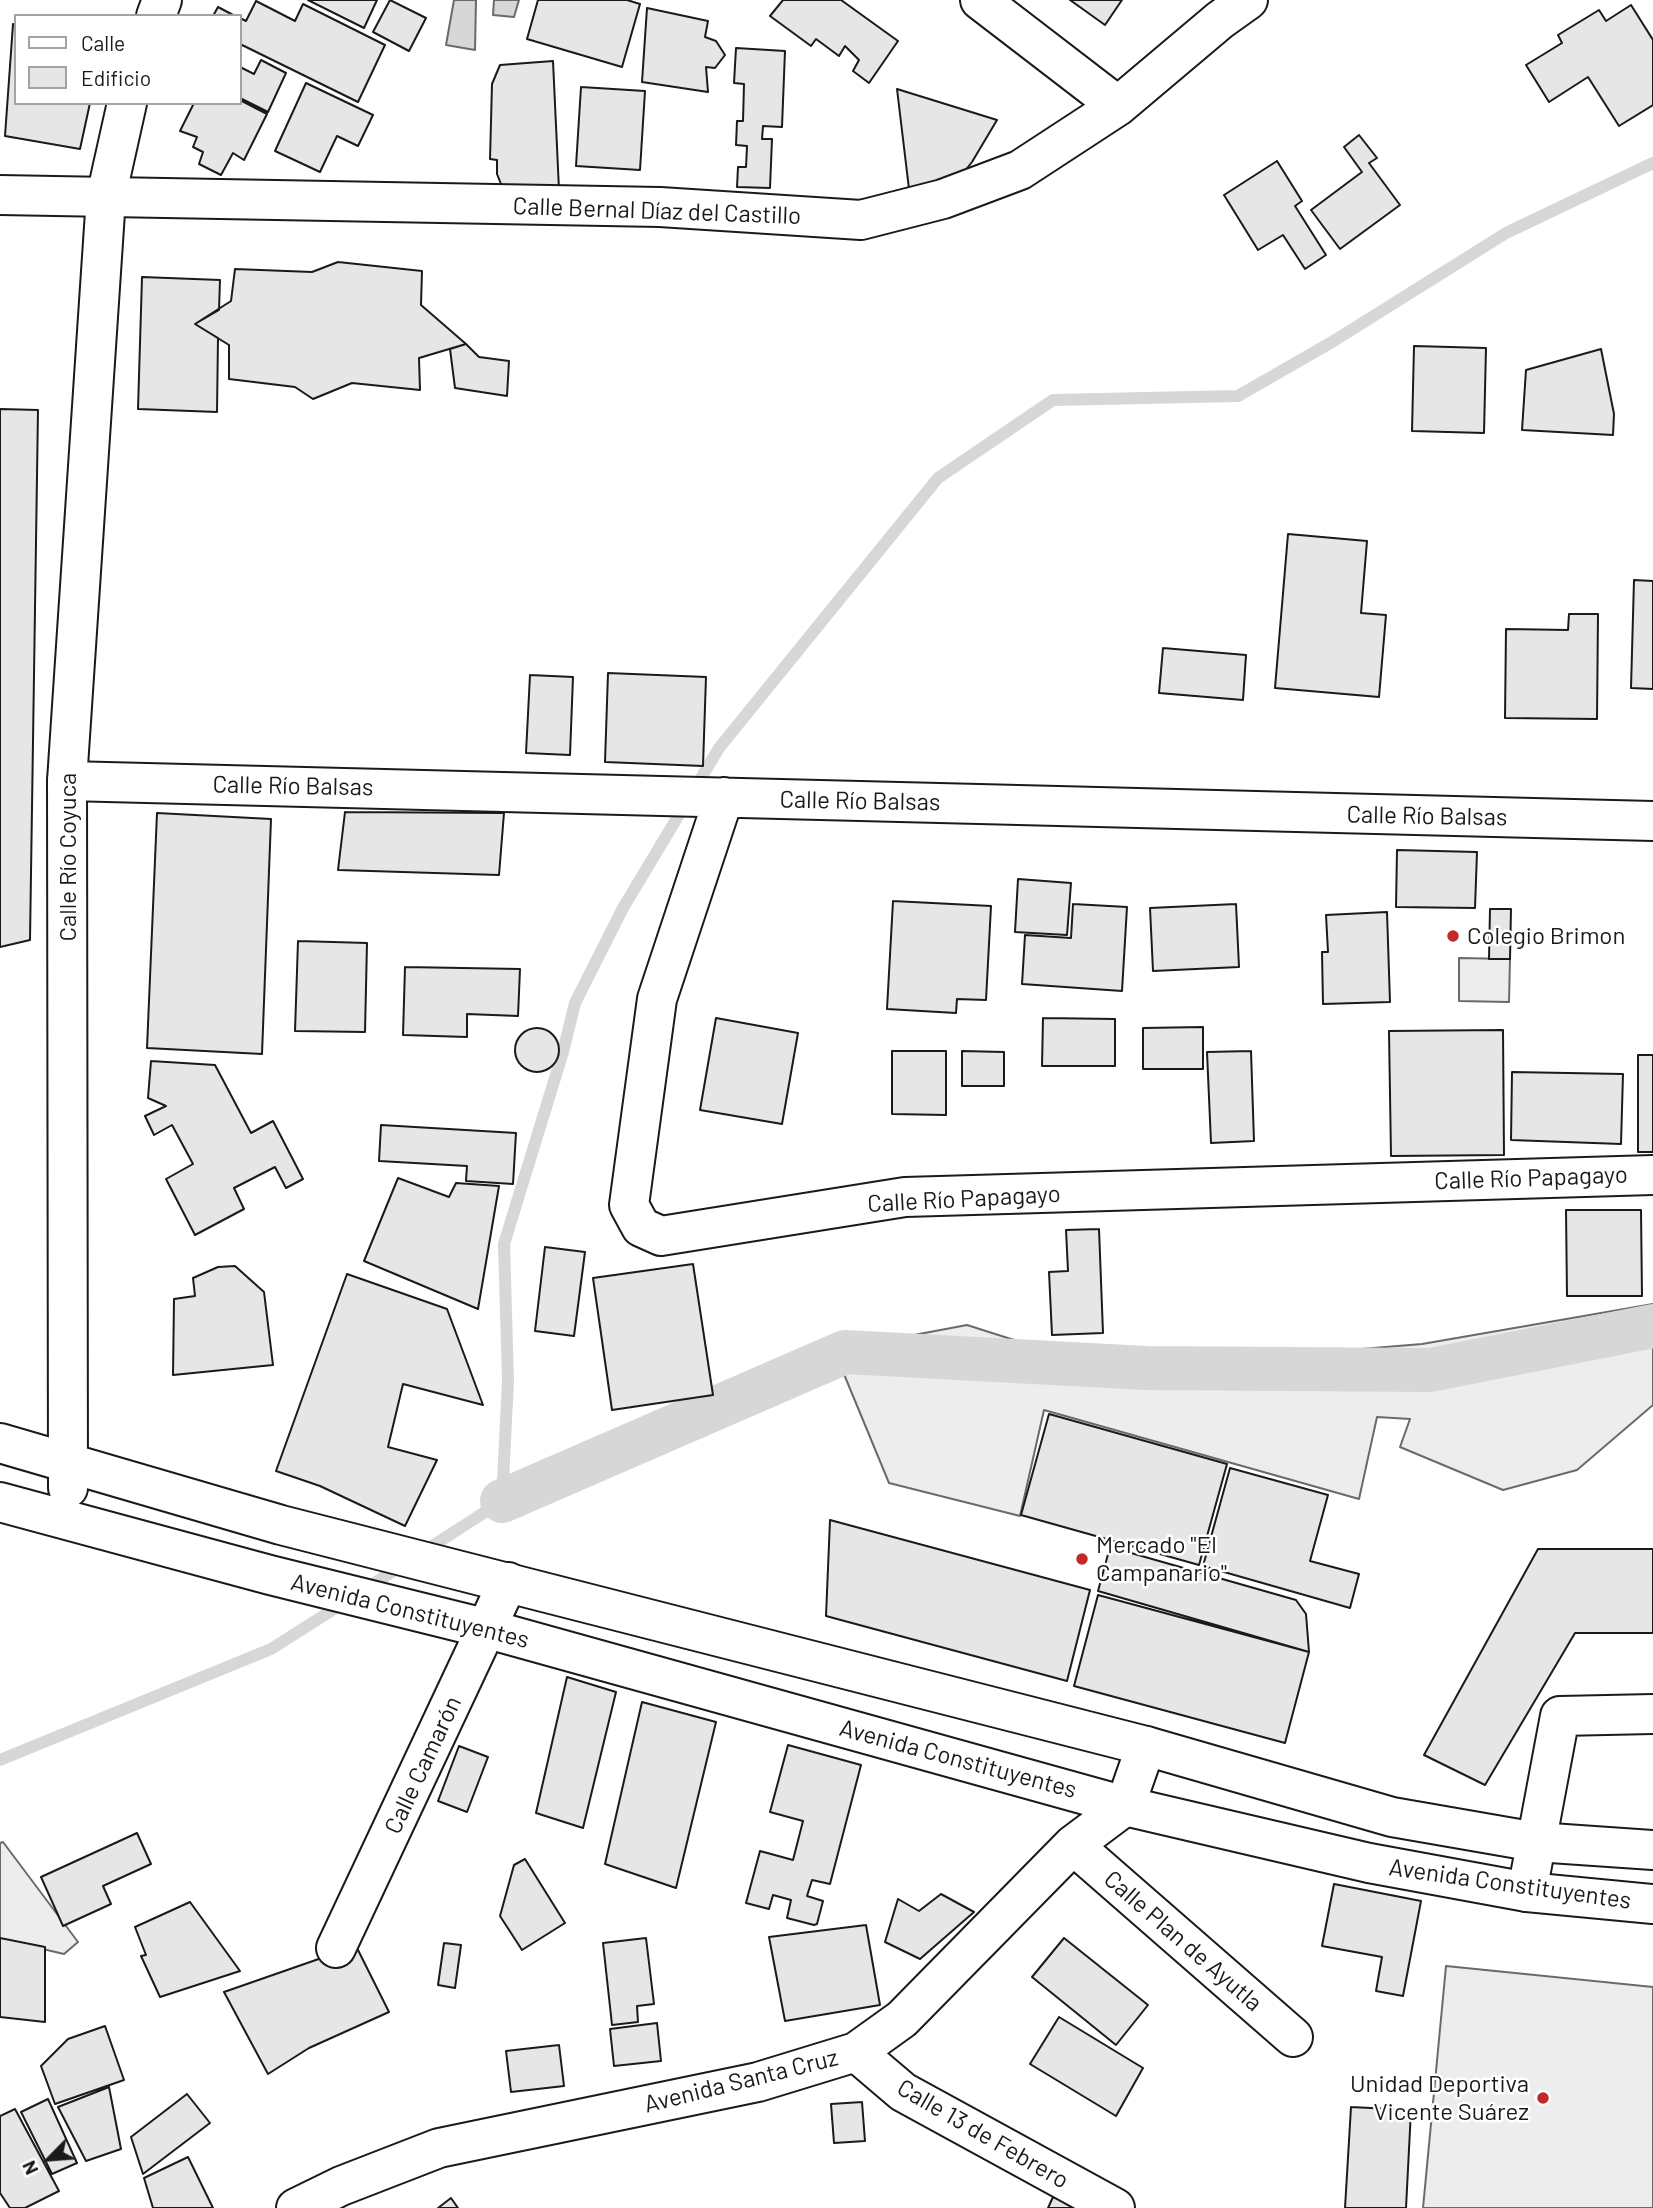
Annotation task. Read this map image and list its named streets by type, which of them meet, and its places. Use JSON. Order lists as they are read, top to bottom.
{
  "streets": {
    "street": [
      "Calle Bernal Díaz del Castillo",
      "Calle Río Balsas",
      "Calle Río Coyuca",
      "Calle Río Papagayo",
      "Avenida Constituyentes",
      "Calle Camarón",
      "Calle Plan de Ayutla",
      "Avenida Santa Cruz",
      "Calle 13 de Febrero"
    ]
  },
  "crossings": [
    ["Calle Bernal Díaz del Castillo", "Calle Río Coyuca"],
    ["Calle Río Balsas", "Calle Río Coyuca"],
    ["Calle Río Balsas", "Calle Río Papagayo"],
    ["Calle Río Coyuca", "Avenida Constituyentes"],
    ["Avenida Constituyentes", "Calle Camarón"],
    ["Avenida Constituyentes", "Avenida Santa Cruz"],
    ["Calle Plan de Ayutla", "Avenida Santa Cruz"],
    ["Avenida Santa Cruz", "Calle 13 de Febrero"]
  ],
  "places": ["Colegio Brimon", "Mercado \"El Campanario\"", "Unidad Deportiva Vicente Suárez"],
  "legend": ["Calle", "Edificio"],
  "north": "bottom left"
}
